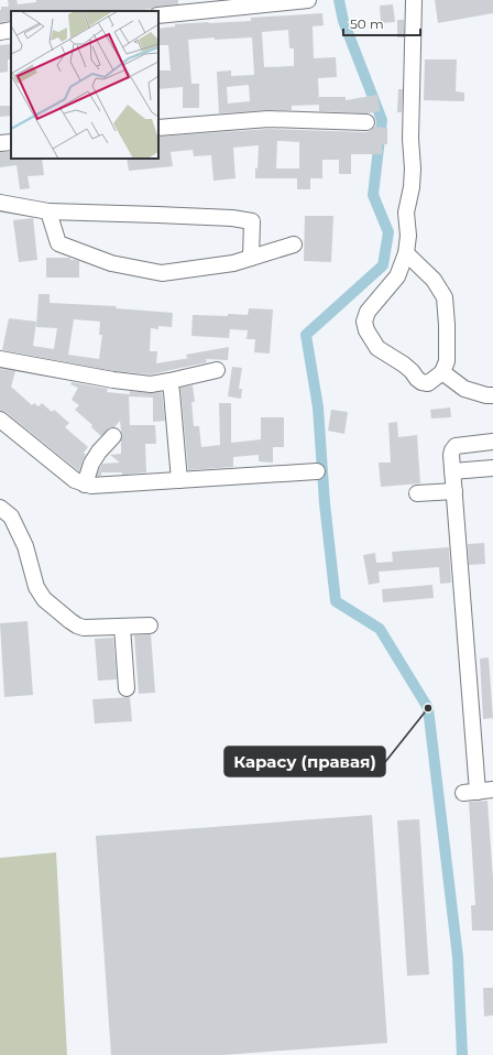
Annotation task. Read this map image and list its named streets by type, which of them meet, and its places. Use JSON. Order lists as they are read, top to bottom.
{
  "places": ["Карасу (правая)"],
  "scale_bar": "50 m"
}
